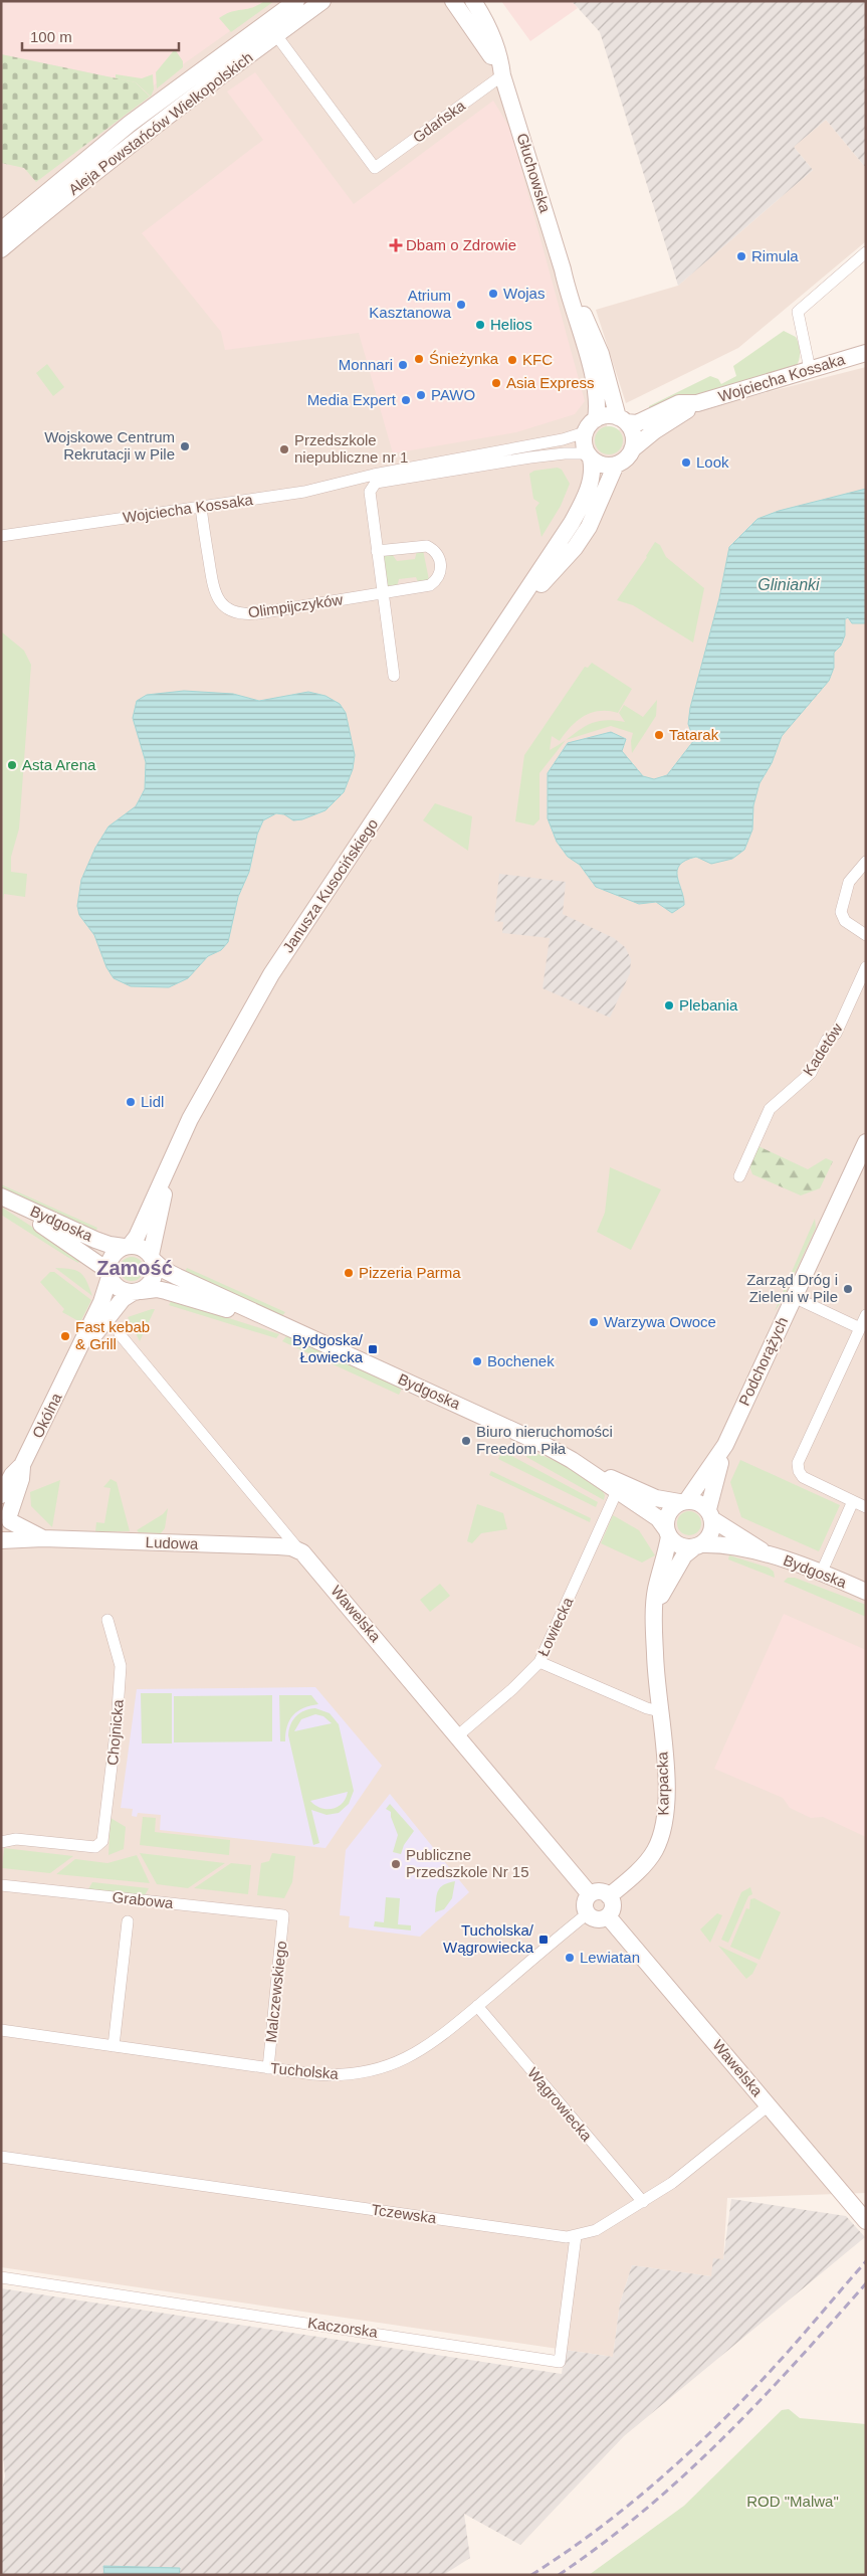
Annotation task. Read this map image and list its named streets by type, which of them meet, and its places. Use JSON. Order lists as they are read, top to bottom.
{
  "streets": {
    "street": [
      "Gdańska",
      "Aleja Powstańców Wielkopolskich",
      "Głuchowska",
      "Wojciecha Kossaka",
      "Olimpijczyków",
      "Janusza Kusocińskiego",
      "Kadetów",
      "Bydgoska",
      "Podchorążych",
      "Okólna",
      "Ludowa",
      "Wawelska",
      "Łowiecka",
      "Chojnicka",
      "Karpacka",
      "Grabowa",
      "Malczewskiego",
      "Tucholska",
      "Wągrowiecka",
      "Tczewska",
      "Kaczorska"
    ]
  },
  "crossings": [
    ["Gdańska", "Aleja Powstańców Wielkopolskich"],
    ["Gdańska", "Głuchowska"],
    ["Głuchowska", "Wojciecha Kossaka"],
    ["Głuchowska", "Janusza Kusocińskiego"],
    ["Wojciecha Kossaka", "Olimpijczyków"],
    ["Wojciecha Kossaka", "Janusza Kusocińskiego"],
    ["Janusza Kusocińskiego", "Bydgoska"],
    ["Janusza Kusocińskiego", "Okólna"],
    ["Bydgoska", "Podchorążych"],
    ["Bydgoska", "Okólna"],
    ["Bydgoska", "Łowiecka"],
    ["Bydgoska", "Karpacka"],
    ["Podchorążych", "Karpacka"],
    ["Okólna", "Ludowa"],
    ["Ludowa", "Wawelska"],
    ["Wawelska", "Łowiecka"],
    ["Wawelska", "Karpacka"],
    ["Wawelska", "Tucholska"],
    ["Wawelska", "Tczewska"],
    ["Karpacka", "Tucholska"],
    ["Grabowa", "Malczewskiego"],
    ["Malczewskiego", "Tucholska"],
    ["Tucholska", "Wągrowiecka"],
    ["Wągrowiecka", "Tczewska"],
    ["Tczewska", "Kaczorska"]
  ],
  "districts": ["Zamość"],
  "water": ["Glinianki"],
  "parks": ["ROD \"Malwa\""],
  "places": {
    "health": ["Dbam o Zdrowie"],
    "other": [
      "Rimula",
      "Wojas",
      "Atrium Kasztanowa",
      "Helios",
      "Śnieżynka",
      "KFC",
      "Monnari",
      "Asia Express",
      "PAWO",
      "Media Expert",
      "Wojskowe Centrum Rekrutacji w Pile",
      "Przedszkole niepubliczne nr 1",
      "Look",
      "Tatarak",
      "Asta Arena",
      "Plebania",
      "Lidl",
      "Pizzeria Parma",
      "Zarząd Dróg i Zieleni w Pile",
      "Warzywa Owoce",
      "Fast kebab & Grill",
      "Bochenek",
      "Biuro nieruchomości Freedom Piła",
      "Publiczne Przedszkole Nr 15",
      "Lewiatan"
    ],
    "transit": ["Bydgoska/ Łowiecka", "Tucholska/ Wągrowiecka"]
  },
  "scale_bar": "100 m"
}
